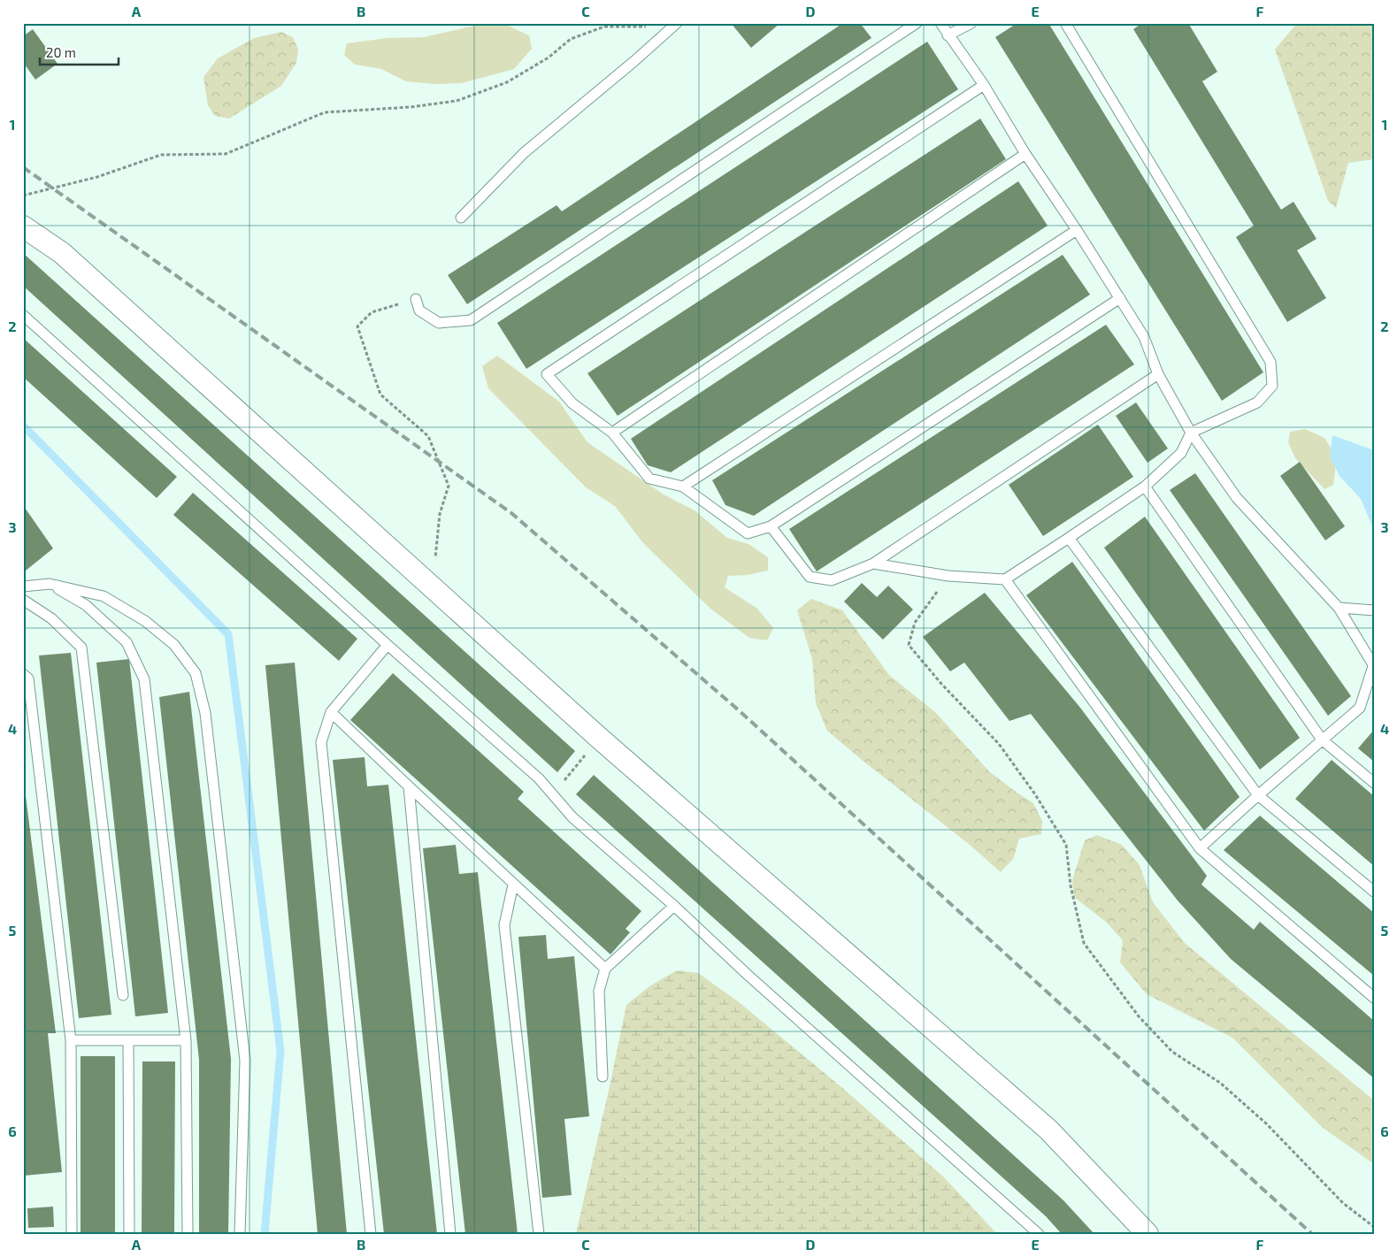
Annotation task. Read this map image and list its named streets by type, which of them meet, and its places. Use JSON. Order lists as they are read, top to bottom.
{
  "scale_bar": "20 m",
  "grid": {
    "columns": [
      "A",
      "B",
      "C",
      "D",
      "E",
      "F"
    ],
    "rows": [
      "1",
      "2",
      "3",
      "4",
      "5",
      "6"
    ]
  }
}
